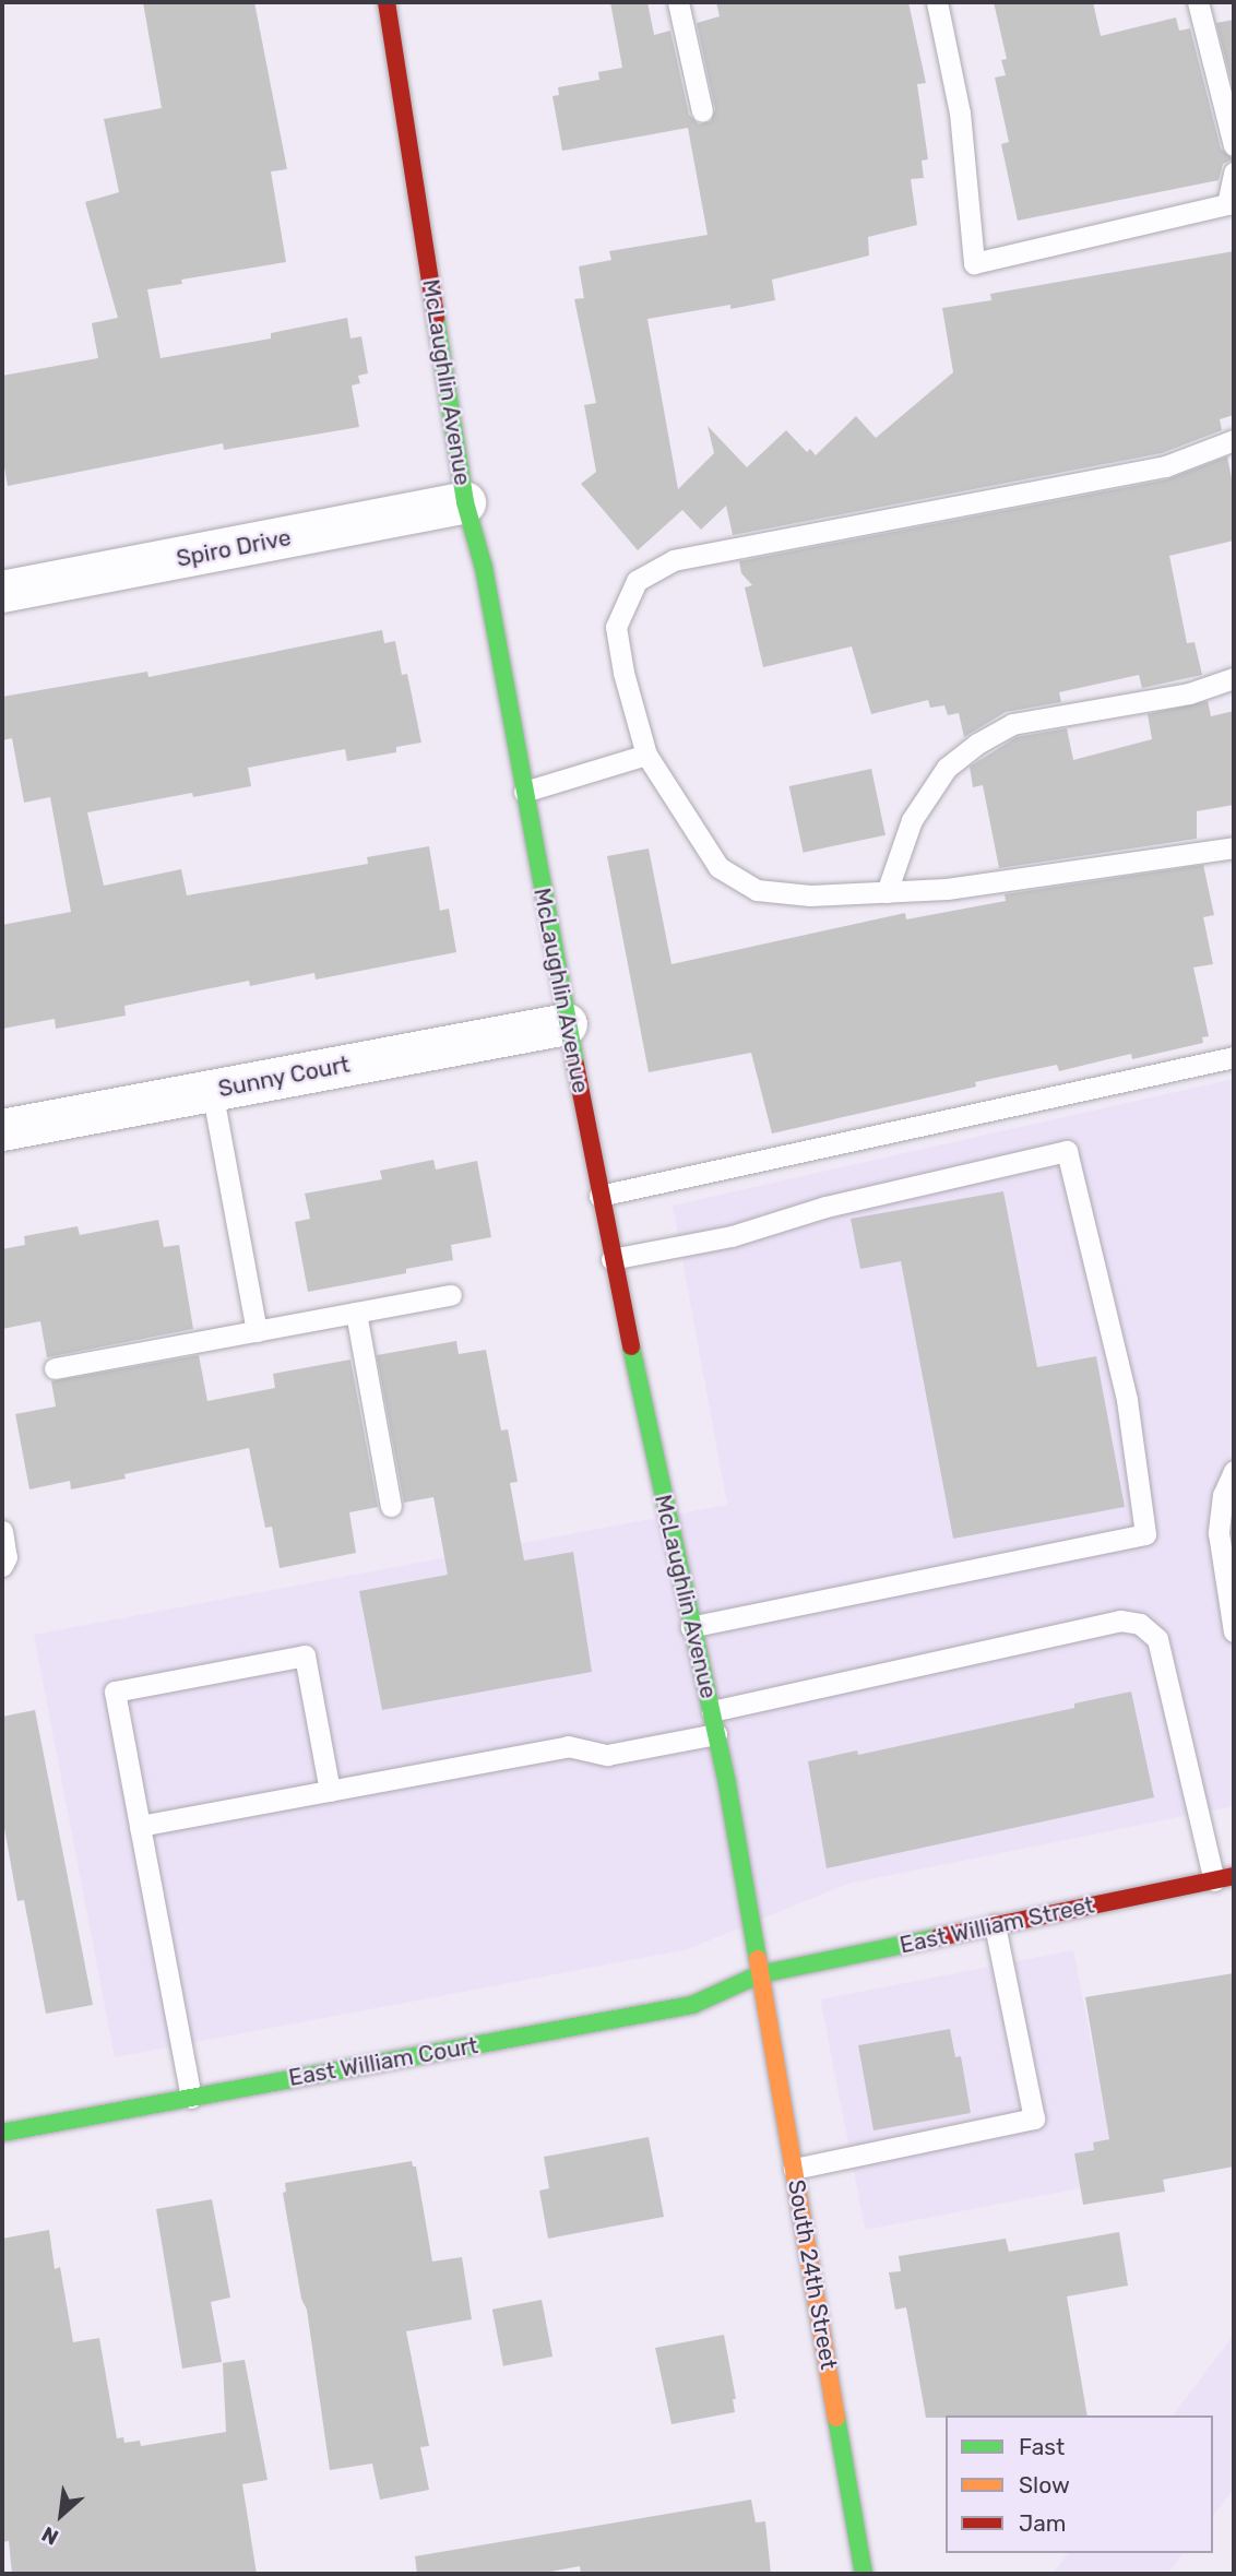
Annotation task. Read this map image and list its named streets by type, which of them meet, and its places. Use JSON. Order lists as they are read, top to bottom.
{
  "streets": {
    "main road": [
      "McLaughlin Avenue",
      "East William Street",
      "East William Court",
      "South 24th Street"
    ],
    "street": ["Spiro Drive", "Sunny Court"]
  },
  "crossings": [
    ["McLaughlin Avenue", "Spiro Drive"],
    ["McLaughlin Avenue", "Sunny Court"],
    ["McLaughlin Avenue", "East William Street"],
    ["McLaughlin Avenue", "East William Court"],
    ["McLaughlin Avenue", "South 24th Street"],
    ["East William Street", "East William Court"],
    ["East William Street", "South 24th Street"],
    ["East William Court", "South 24th Street"]
  ],
  "legend": ["Fast", "Slow", "Jam"],
  "north": "bottom left"
}
